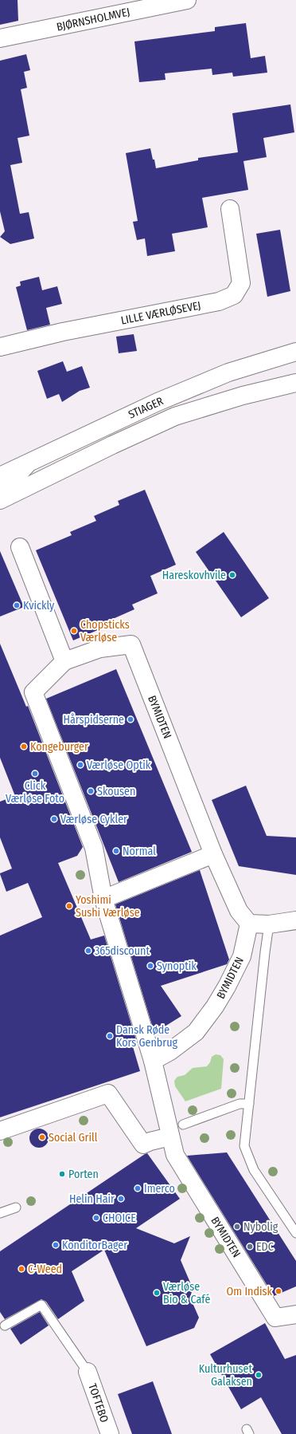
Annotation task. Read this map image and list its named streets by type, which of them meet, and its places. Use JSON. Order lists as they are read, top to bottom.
{
  "streets": {
    "street": [
      "BJØRNSHOLMVEJ",
      "LILLE VÆRLØSEVEJ",
      "STIAGER",
      "BYMIDTEN",
      "TOFTEBO"
    ]
  },
  "places": [
    "Hareskovhvile",
    "Kvickly",
    "Chopsticks Værløse",
    "Hårspidserne",
    "Kongeburger",
    "Værløse Optik",
    "Click Værløse Foto",
    "Skousen",
    "Værløse Cykler",
    "Normal",
    "Yoshimi Sushi Værløse",
    "365discount",
    "Synoptik",
    "Dansk Røde Kors Genbrug",
    "Social Grill",
    "Porten",
    "Imerco",
    "Helin Hair",
    "CHOICE",
    "Nybolig",
    "KonditorBager",
    "EDC",
    "C-Weed",
    "Om Indisk",
    "Værløse Bio & Café",
    "Kulturhuset Galaksen"
  ]
}
